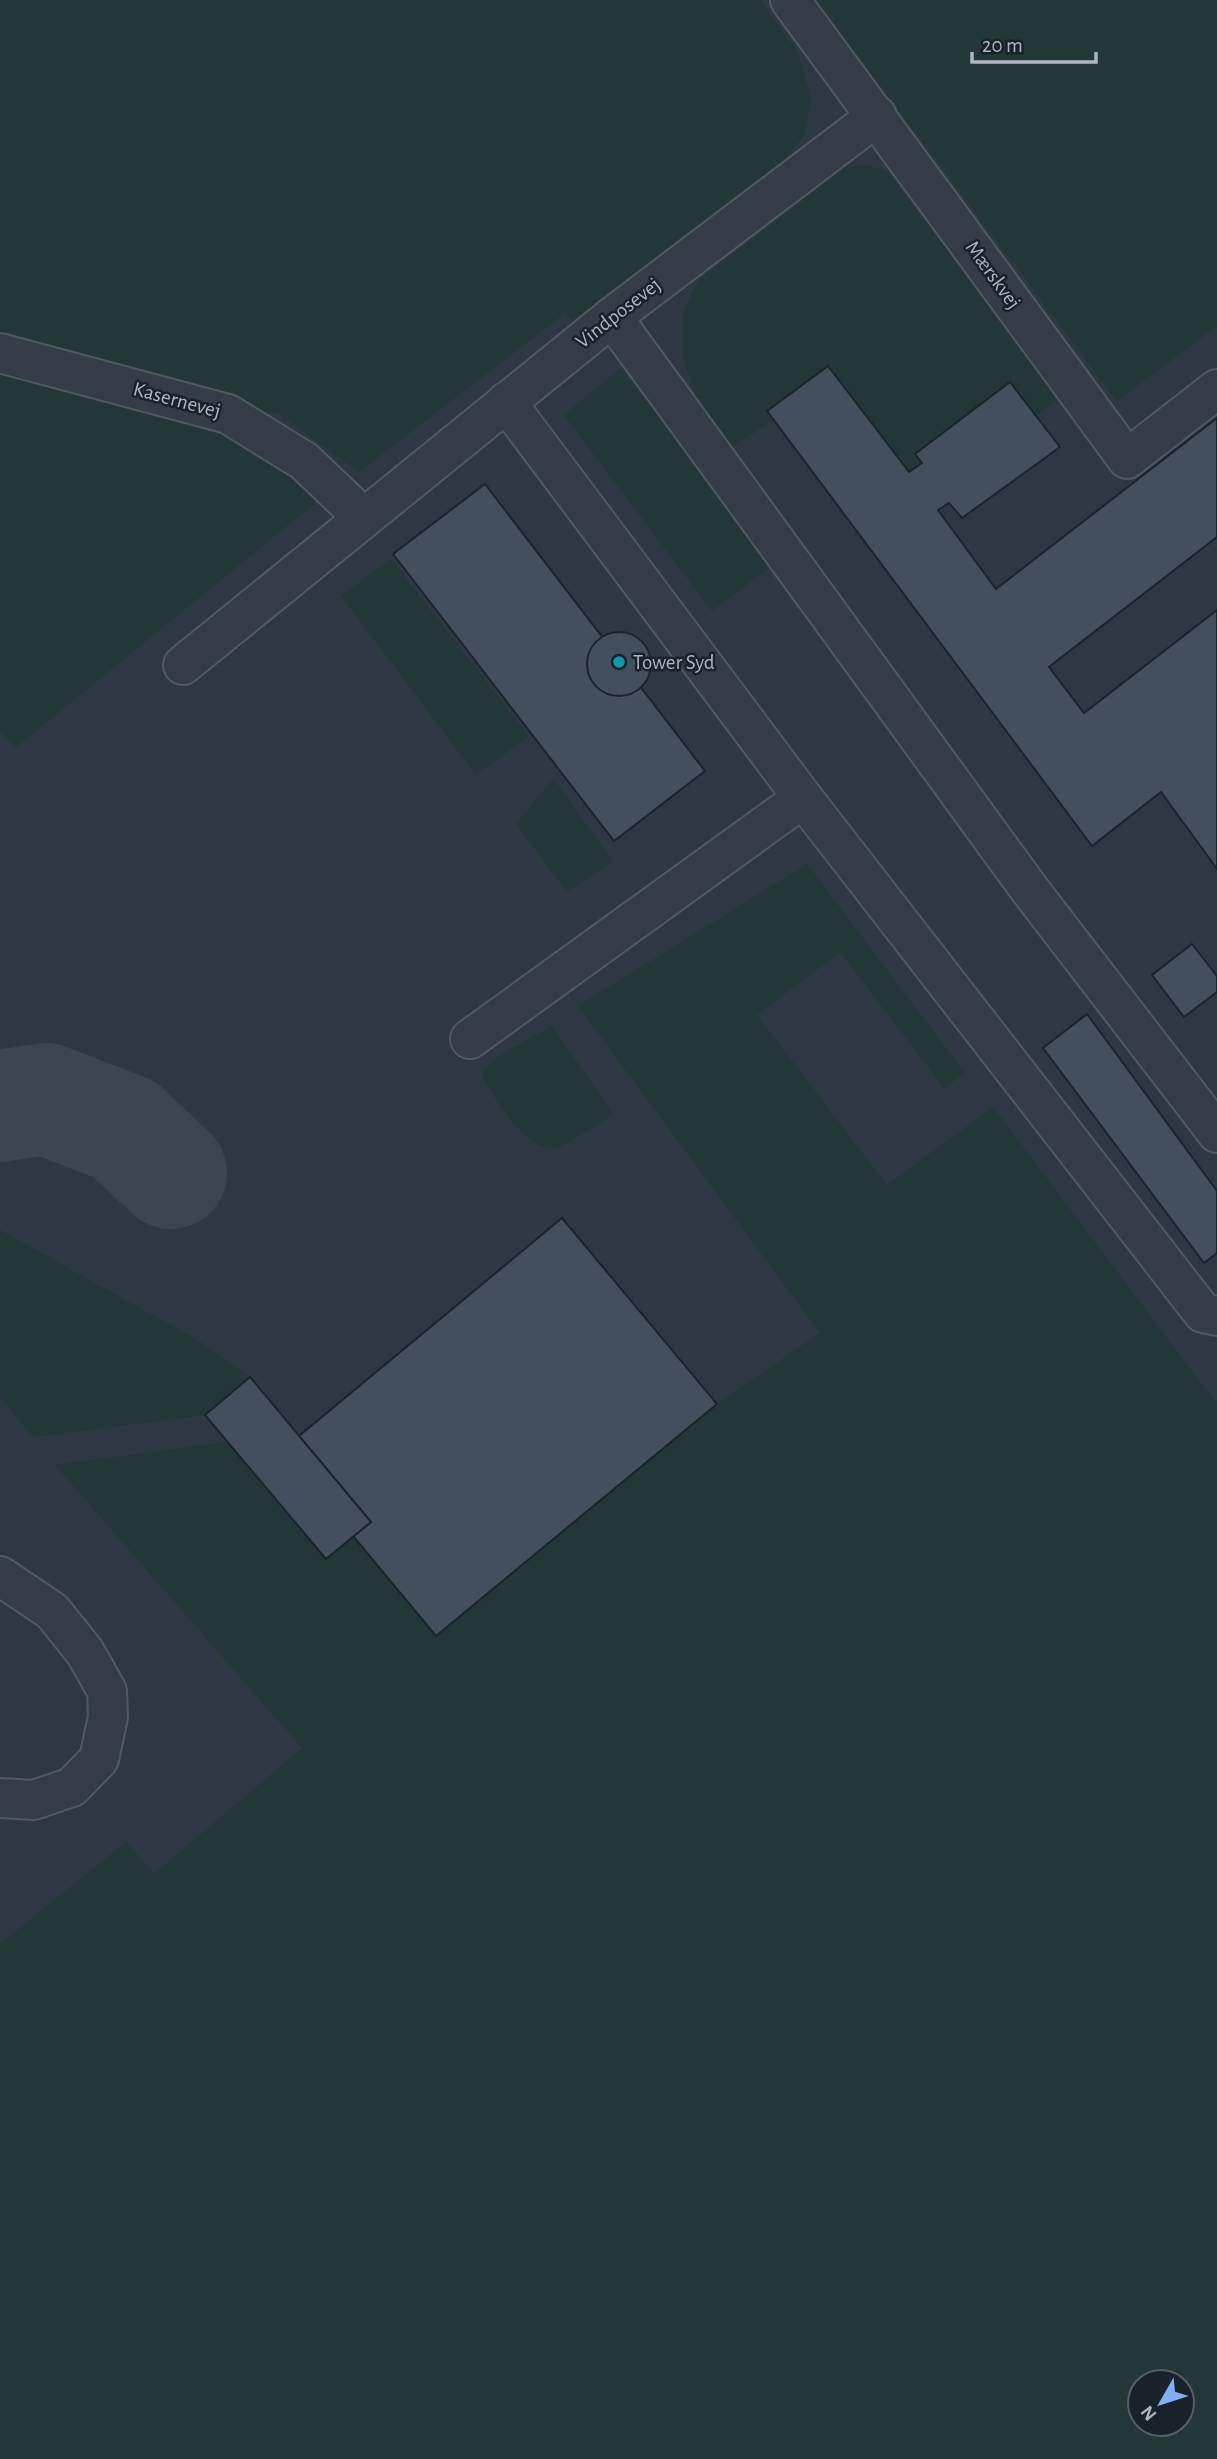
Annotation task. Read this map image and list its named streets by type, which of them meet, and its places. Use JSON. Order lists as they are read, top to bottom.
{
  "streets": {
    "lane": ["Mærskvej", "Vindposevej", "Kasernevej"]
  },
  "crossings": [
    ["Mærskvej", "Vindposevej"],
    ["Vindposevej", "Kasernevej"]
  ],
  "places": ["Tower Syd"],
  "scale_bar": "20 m",
  "north": "bottom left"
}
